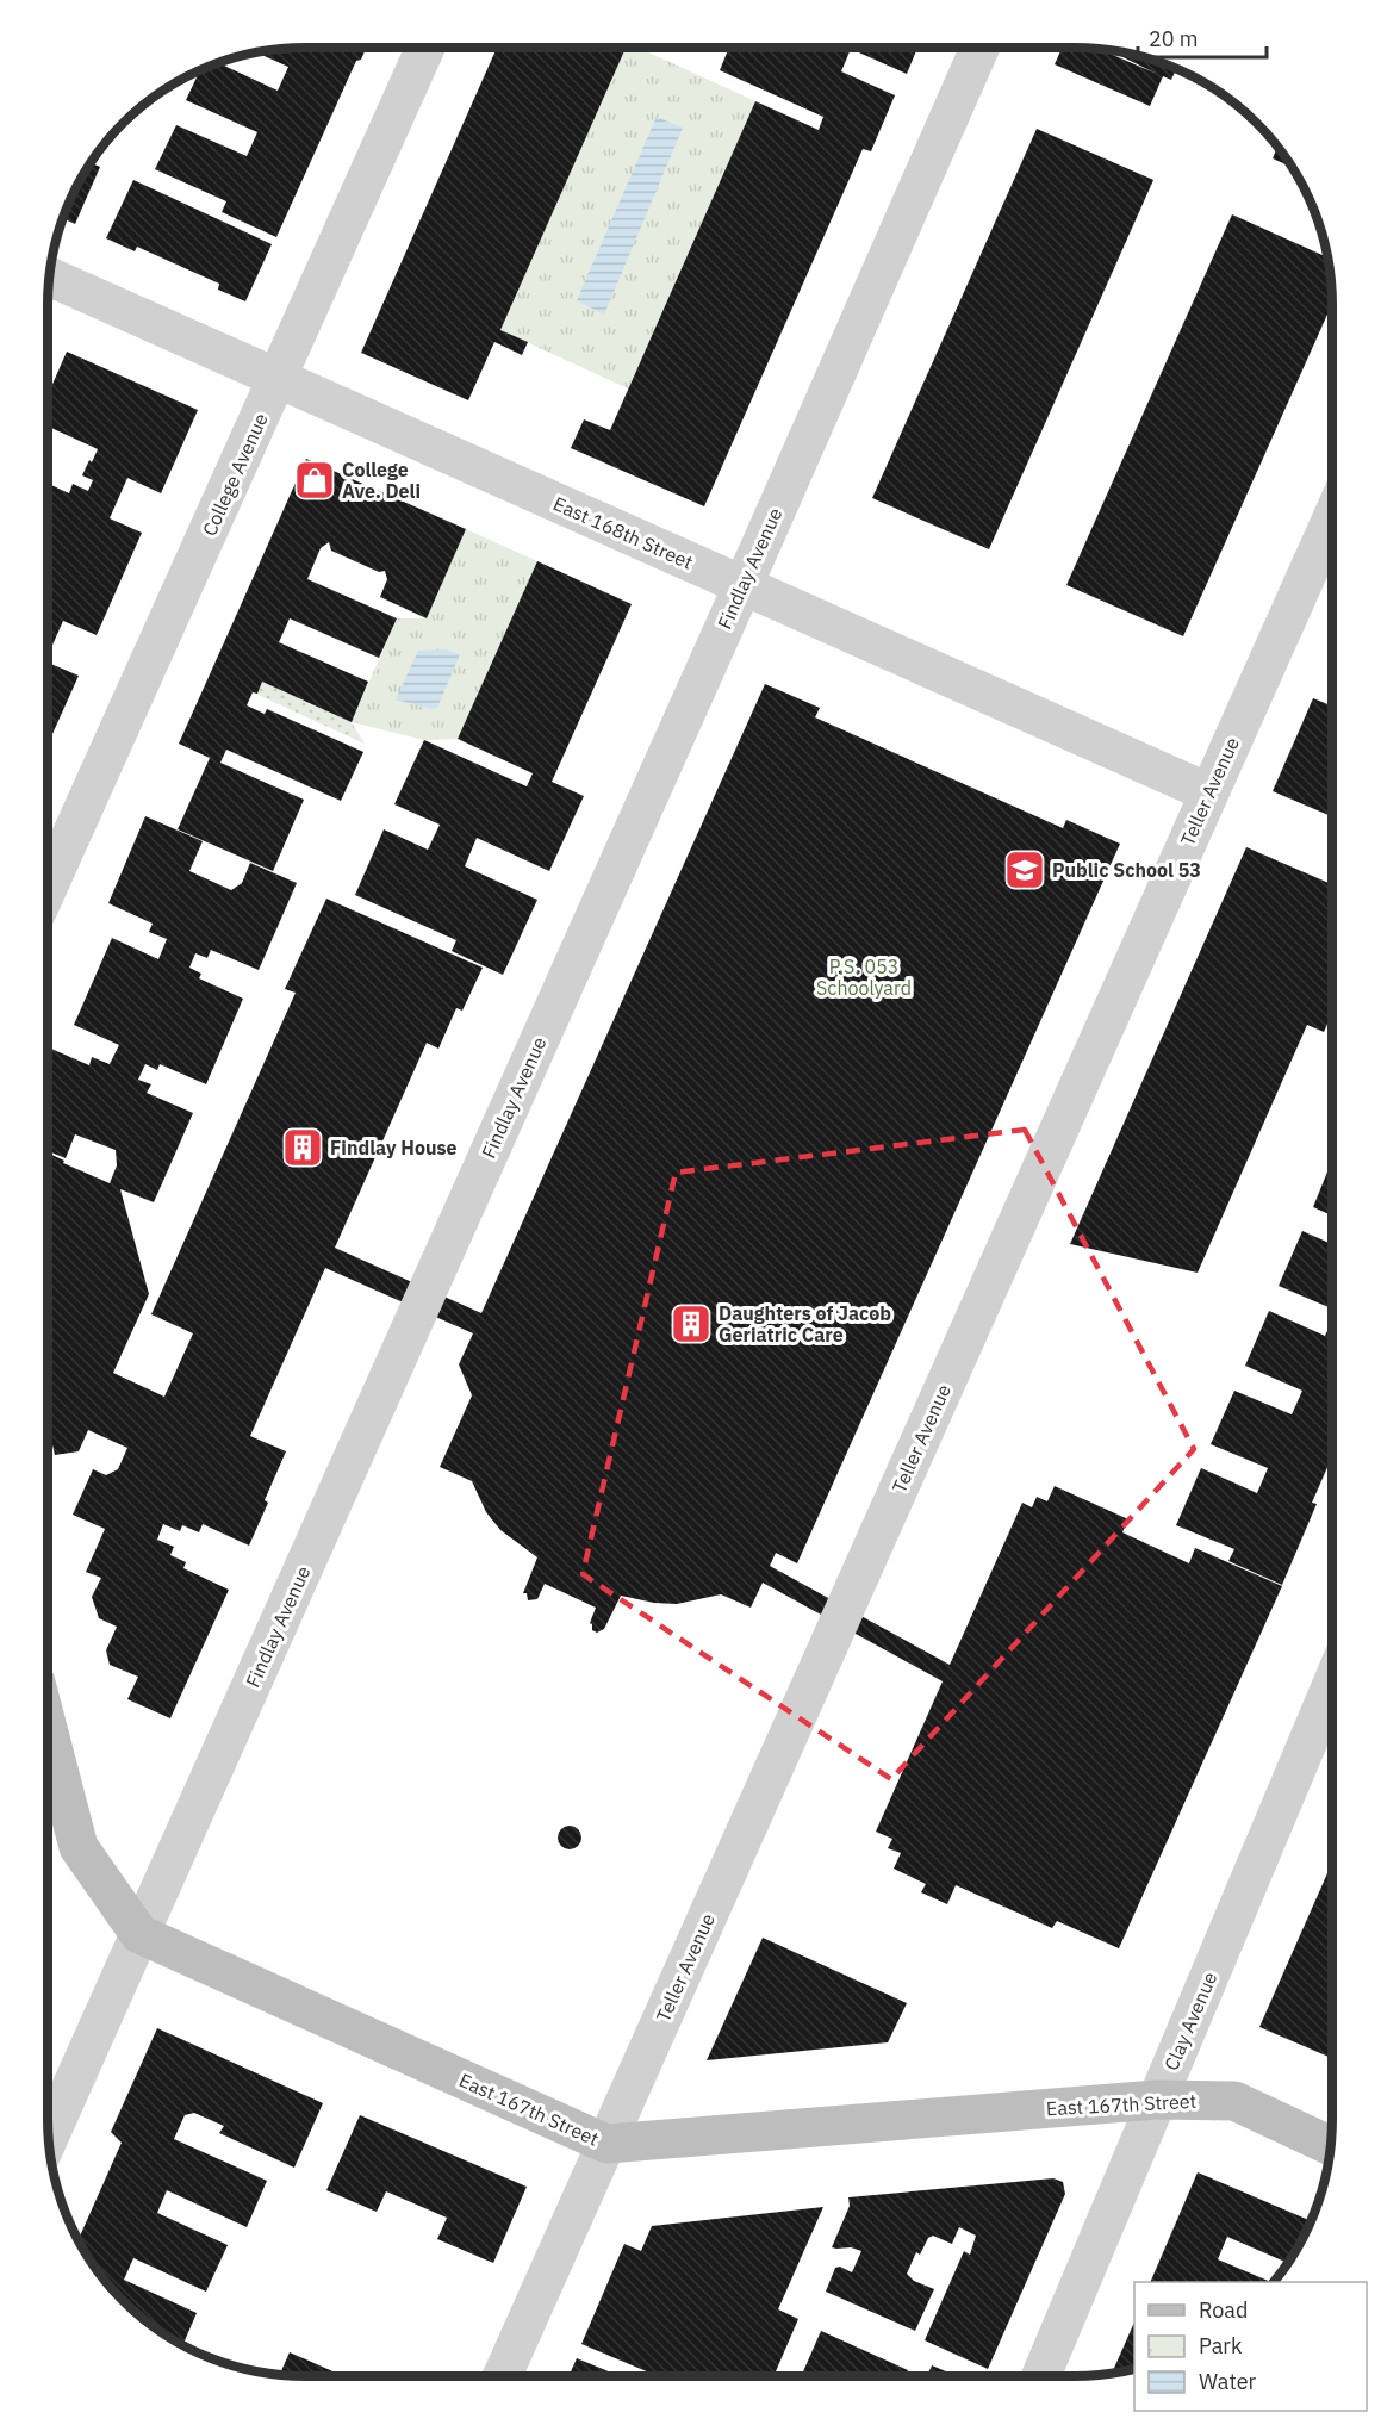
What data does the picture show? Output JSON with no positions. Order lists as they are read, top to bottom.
{
  "streets": {
    "street": [
      "College Avenue",
      "East 168th Street",
      "Findlay Avenue",
      "Teller Avenue",
      "Clay Avenue",
      "East 167th Street"
    ]
  },
  "crossings": [
    ["College Avenue", "East 168th Street"],
    ["East 168th Street", "Findlay Avenue"],
    ["East 168th Street", "Teller Avenue"],
    ["Findlay Avenue", "East 167th Street"],
    ["Teller Avenue", "East 167th Street"],
    ["Clay Avenue", "East 167th Street"]
  ],
  "parks": ["P.S. 053 Schoolyard"],
  "places": {
    "shop": ["College Ave. Deli"],
    "school or university": ["Public School 53"],
    "building": ["Findlay House", "Daughters of Jacob Geriatric Care"]
  },
  "legend": ["Road", "Park", "Water"],
  "scale_bar": "20 m"
}
